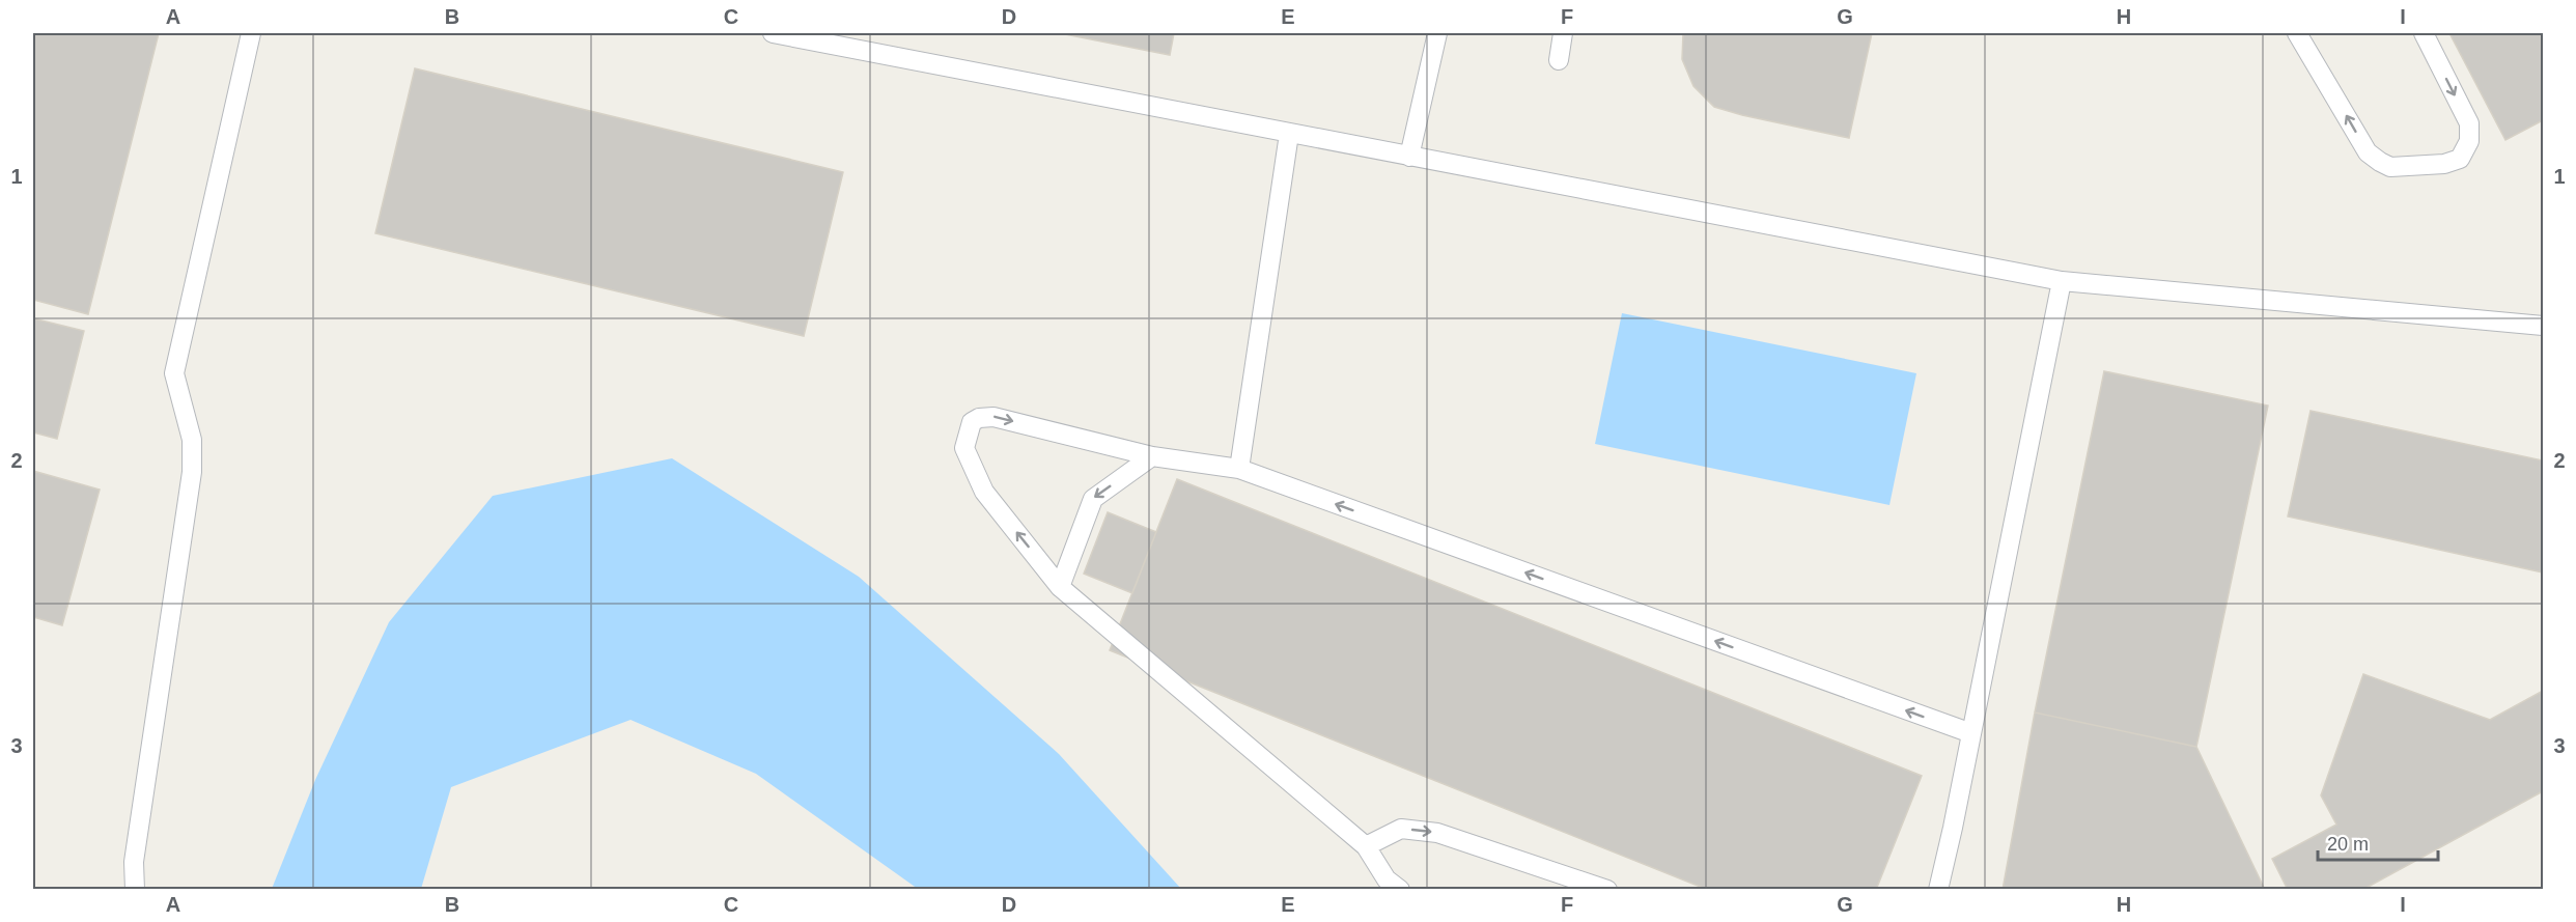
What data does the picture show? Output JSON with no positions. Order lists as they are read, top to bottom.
{
  "scale_bar": "20 m",
  "grid": {
    "columns": [
      "A",
      "B",
      "C",
      "D",
      "E",
      "F",
      "G",
      "H",
      "I"
    ],
    "rows": ["1", "2", "3"]
  }
}
